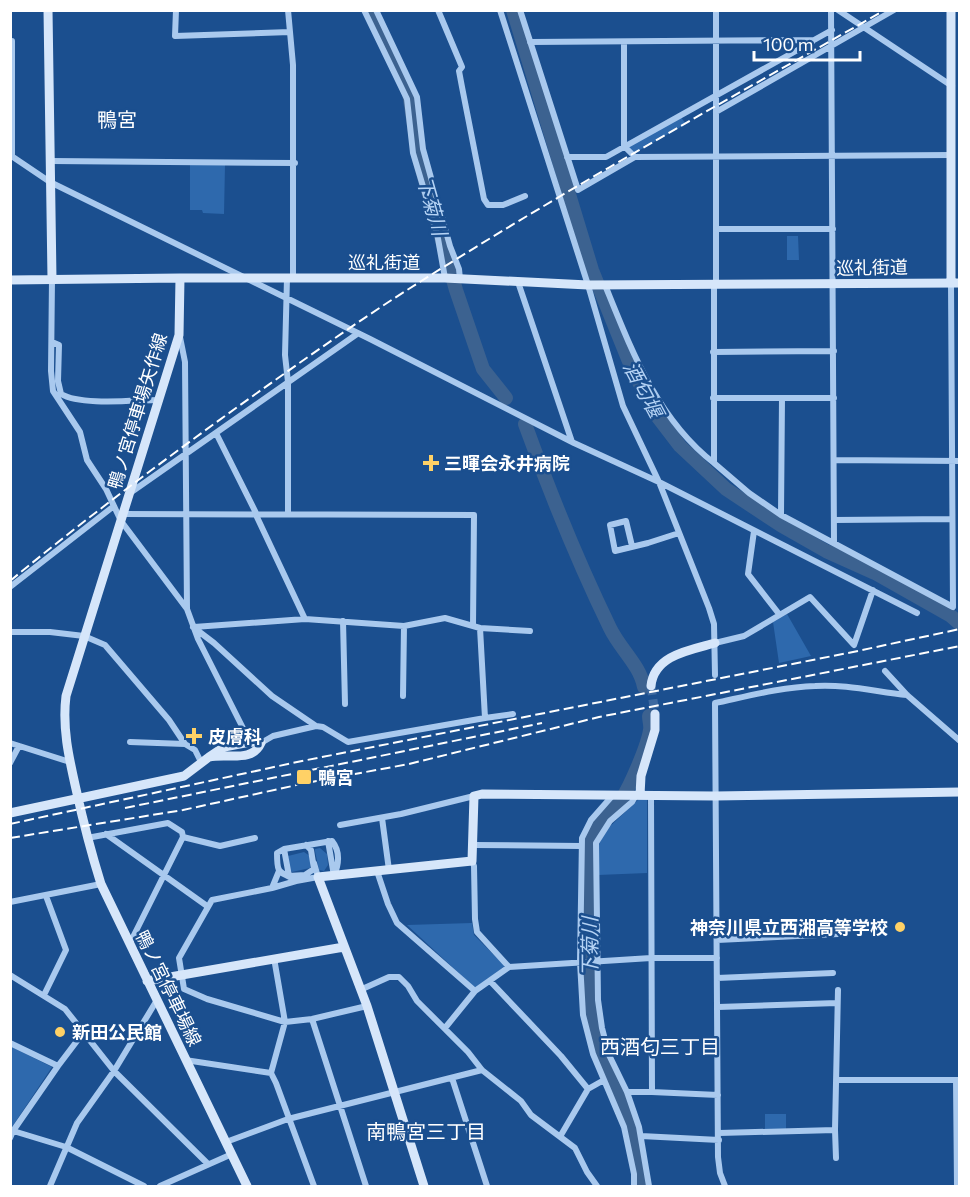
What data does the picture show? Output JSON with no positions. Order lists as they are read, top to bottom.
{
  "streets": {
    "street": ["巡礼街道", "鴨ノ宮停車場矢作線", "鴨ノ宮停車場線"]
  },
  "crossings": [
    ["巡礼街道", "鴨ノ宮停車場矢作線"],
    ["鴨ノ宮停車場矢作線", "鴨ノ宮停車場線"]
  ],
  "districts": ["鴨宮", "西酒匂三丁目", "南鴨宮三丁目"],
  "water": ["下菊川", "酒匂堰"],
  "places": {
    "health": ["三暉会永井病院", "皮膚科"],
    "transit": ["鴨宮"],
    "other": ["神奈川県立西湘高等学校", "新田公民館"]
  },
  "scale_bar": "100 m"
}
